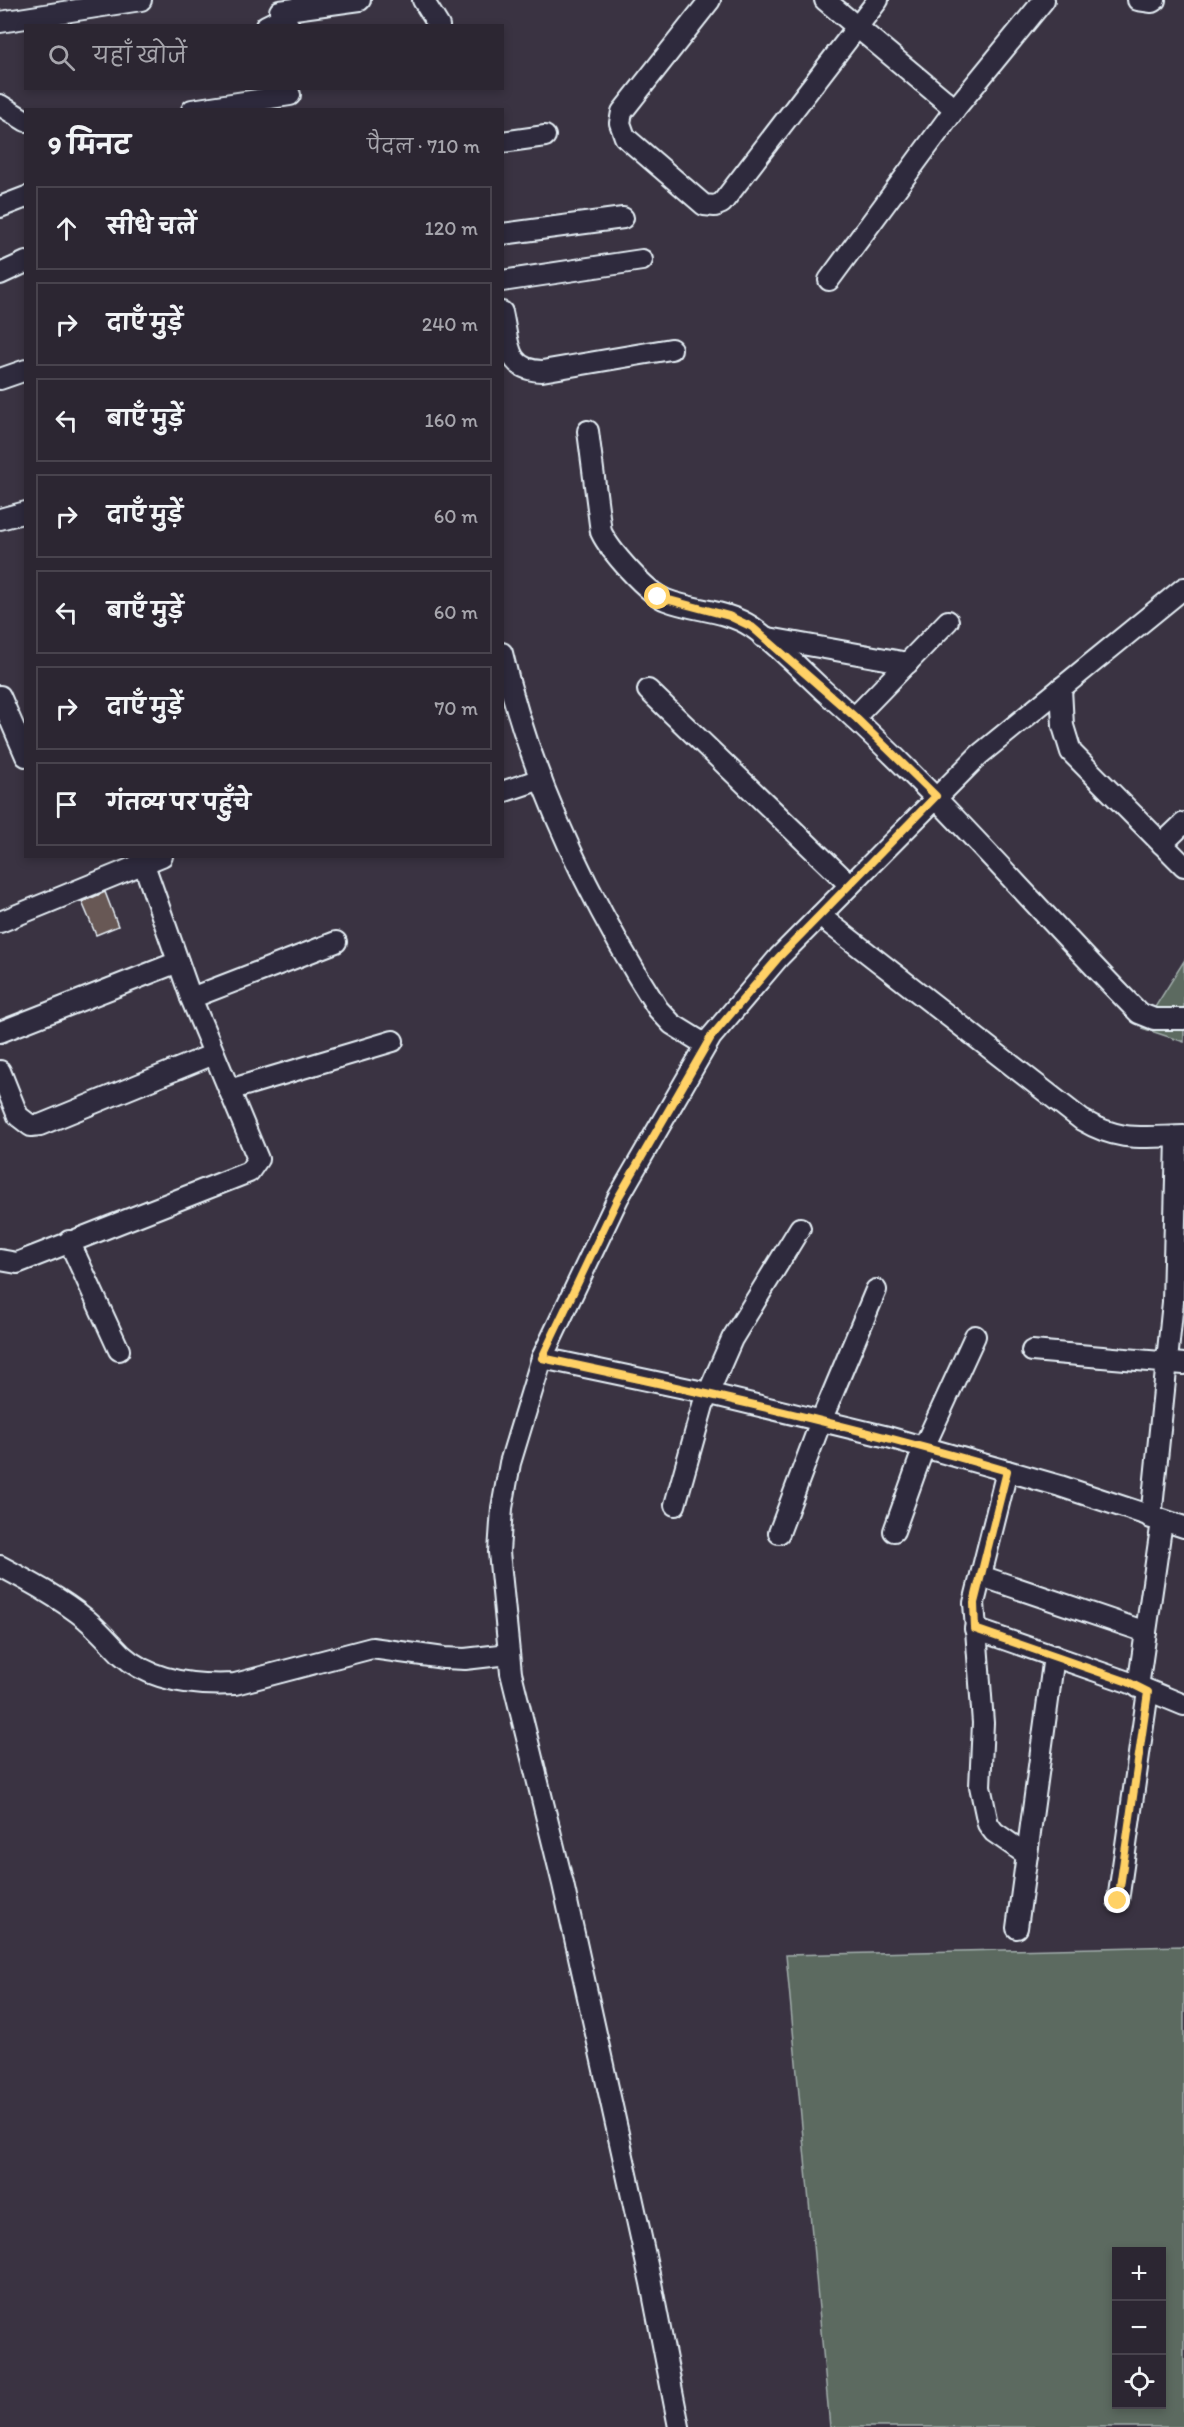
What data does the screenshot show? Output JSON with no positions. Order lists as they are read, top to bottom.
{
  "page": {
    "search": "यहाँ खोजें",
    "heading": ["9 मिनट", "पैदल · 710 m"],
    "list": [
      ["सीधे चलें", "120 m"],
      ["दाएँ मुड़ें", "240 m"],
      ["बाएँ मुड़ें", "160 m"],
      ["दाएँ मुड़ें", "60 m"],
      ["बाएँ मुड़ें", "60 m"],
      ["दाएँ मुड़ें", "70 m"],
      "गंतव्य पर पहुँचे"
    ],
    "map_buttons": ["+", "−"]
  }
}
